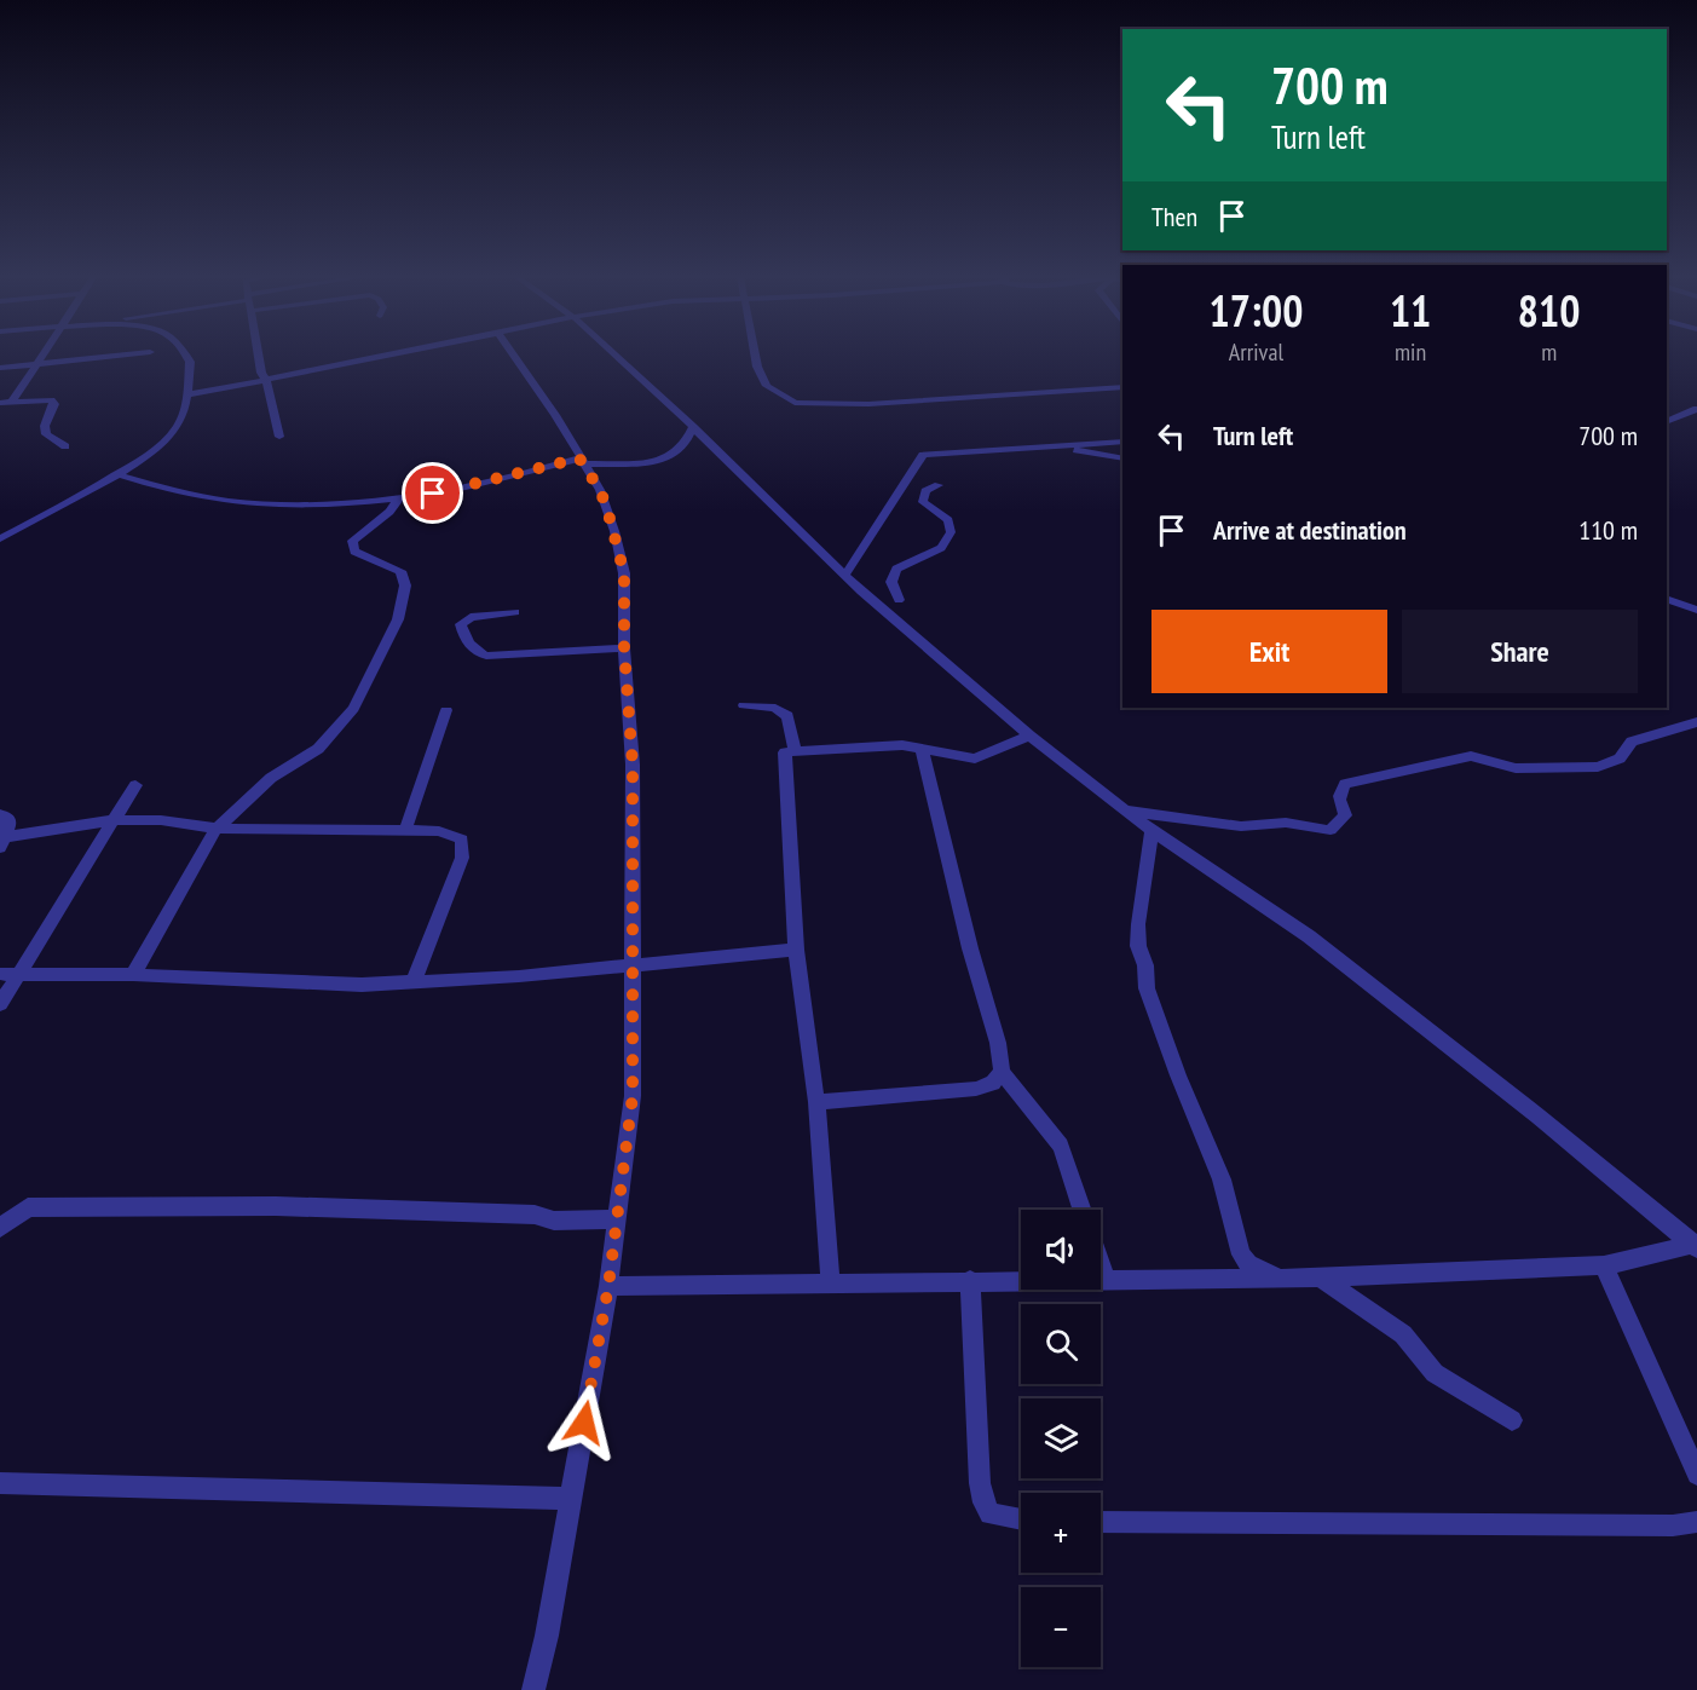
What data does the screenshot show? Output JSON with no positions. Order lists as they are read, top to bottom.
{
  "page": {
    "turn": ["700 m", "Turn left"],
    "then": "Then",
    "eta": [
      "17:00",
      "Arrival",
      "11",
      "min",
      "810",
      "m"
    ],
    "list": [
      {
        "name": "Turn left",
        "value": "700 m"
      },
      {
        "name": "Arrive at destination",
        "value": "110 m"
      }
    ],
    "buttons": ["Exit", "Share"],
    "map_buttons": ["+", "−"]
  }
}
